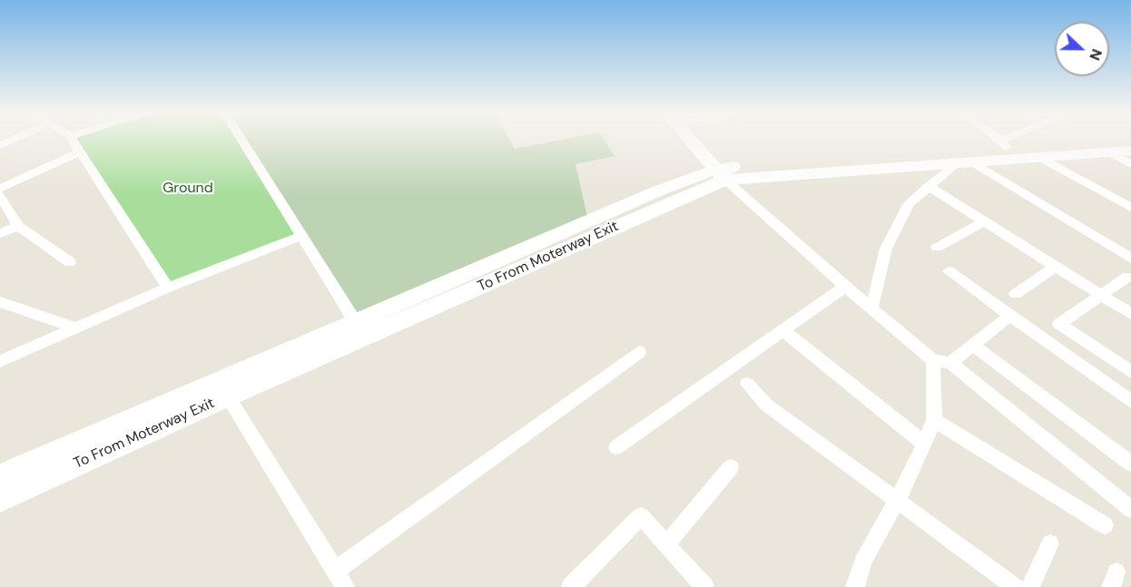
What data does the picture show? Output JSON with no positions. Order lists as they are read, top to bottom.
{
  "streets": {
    "main road": ["To From Moterway Exit"]
  },
  "parks": ["Ground"],
  "north": "right"
}
